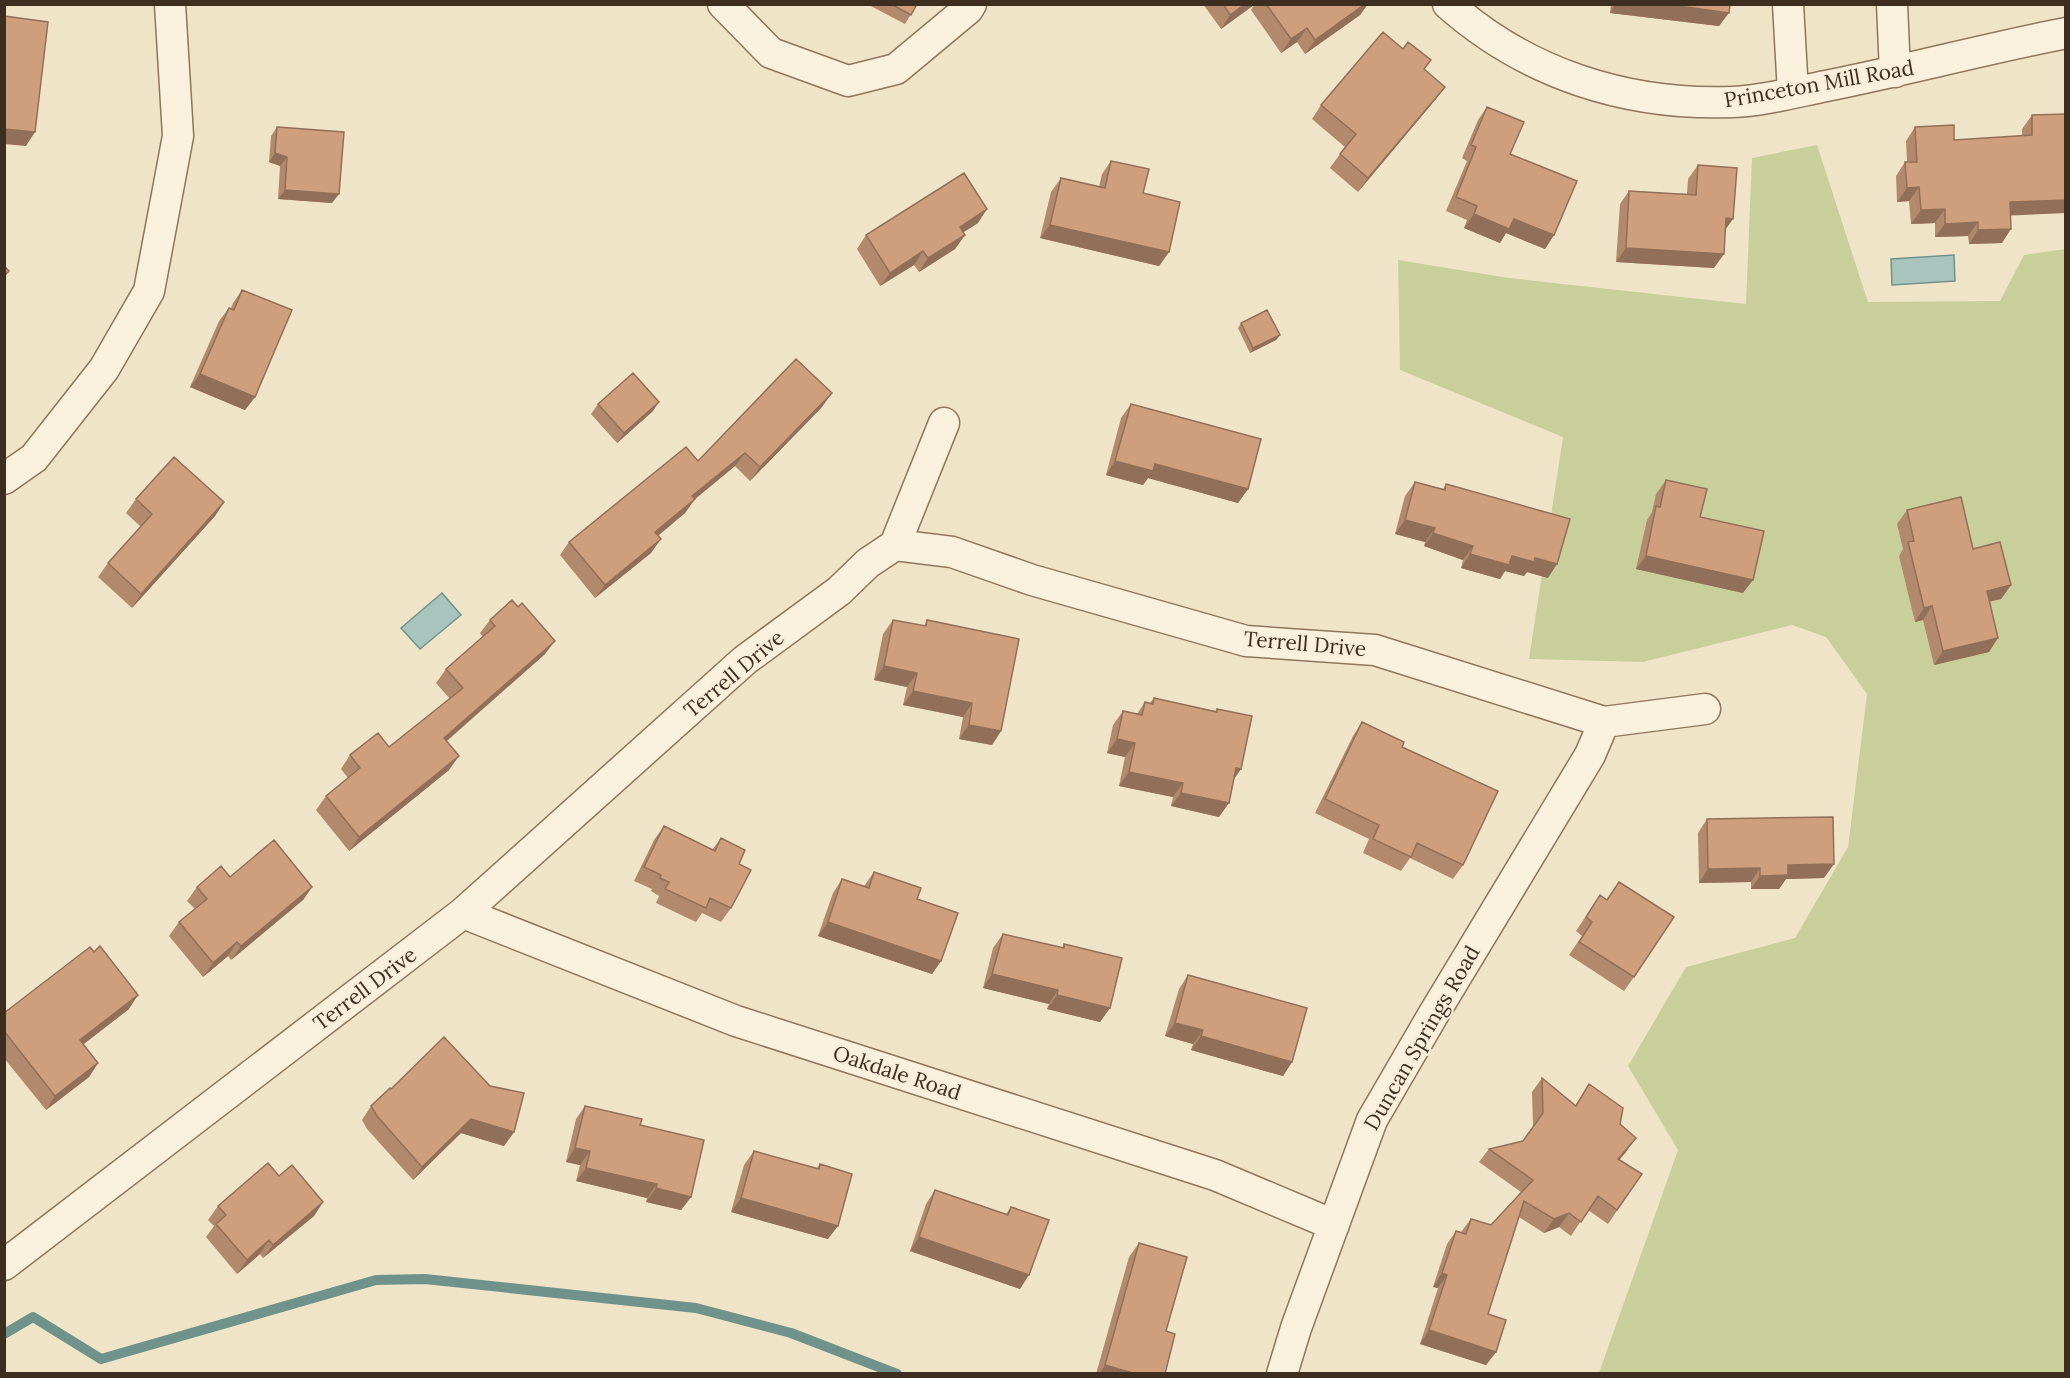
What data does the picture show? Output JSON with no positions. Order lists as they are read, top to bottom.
{
  "streets": {
    "street": [
      "Princeton Mill Road",
      "Terrell Drive",
      "Duncan Springs Road",
      "Oakdale Road"
    ]
  },
  "crossings": [
    ["Terrell Drive", "Duncan Springs Road"],
    ["Terrell Drive", "Oakdale Road"],
    ["Duncan Springs Road", "Oakdale Road"]
  ]
}
